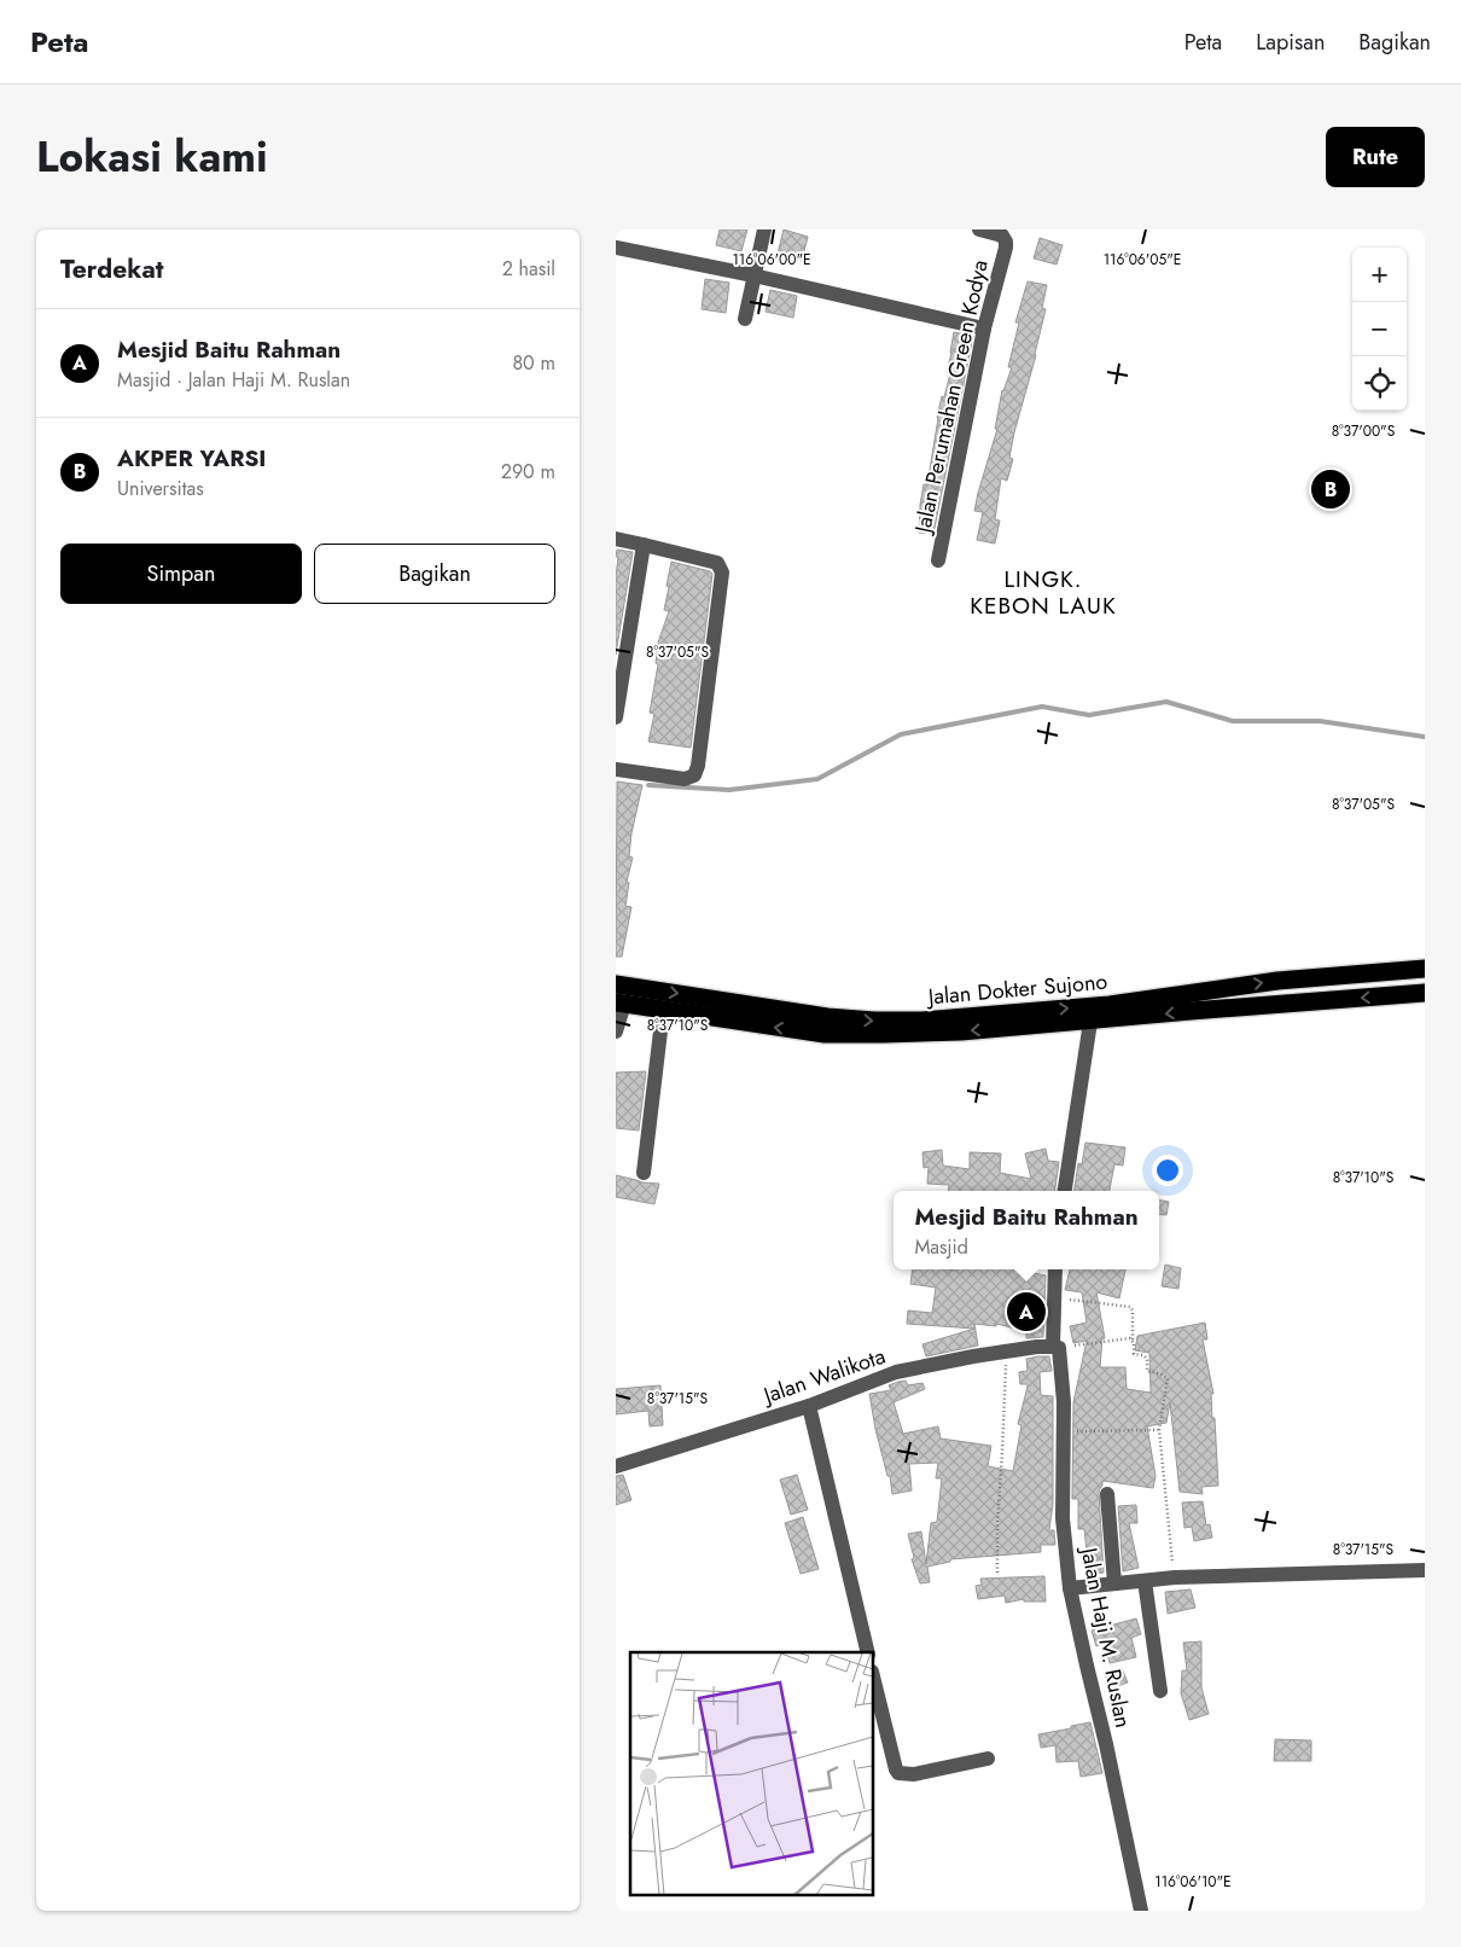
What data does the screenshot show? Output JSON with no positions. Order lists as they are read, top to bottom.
{
  "streets": {
    "highway": ["Jalan Dokter Sujono"],
    "street": ["Jalan Perumahan Green Kodya", "Jalan Walikota", "Jalan Haji M. Ruslan"]
  },
  "crossings": [
    ["Jalan Walikota", "Jalan Haji M. Ruslan"]
  ],
  "districts": ["LINGK. KEBON LAUK"],
  "page": {
    "header": "Peta",
    "nav": ["Peta", "Lapisan", "Bagikan"],
    "title": "Lokasi kami",
    "buttons": [
      "Rute",
      ["Simpan", "Bagikan"]
    ],
    "heading": ["Terdekat", "2 hasil"],
    "map_buttons": ["+", "−"],
    "list": [
      {
        "mark": "A",
        "name": "Mesjid Baitu Rahman",
        "note": "Masjid · Jalan Haji M. Ruslan",
        "value": "80 m"
      },
      {
        "mark": "B",
        "name": "AKPER YARSI",
        "note": "Universitas",
        "value": "290 m"
      }
    ],
    "pins": ["B", "A"],
    "popup": ["Mesjid Baitu Rahman", "Masjid"]
  },
  "coordinates": [
    "116°06'00\"E",
    "116°06'05\"E",
    "8°37'00\"S",
    "8°37'05\"S",
    "8°37'10\"S",
    "8°37'15\"S",
    "116°06'10\"E"
  ]
}
